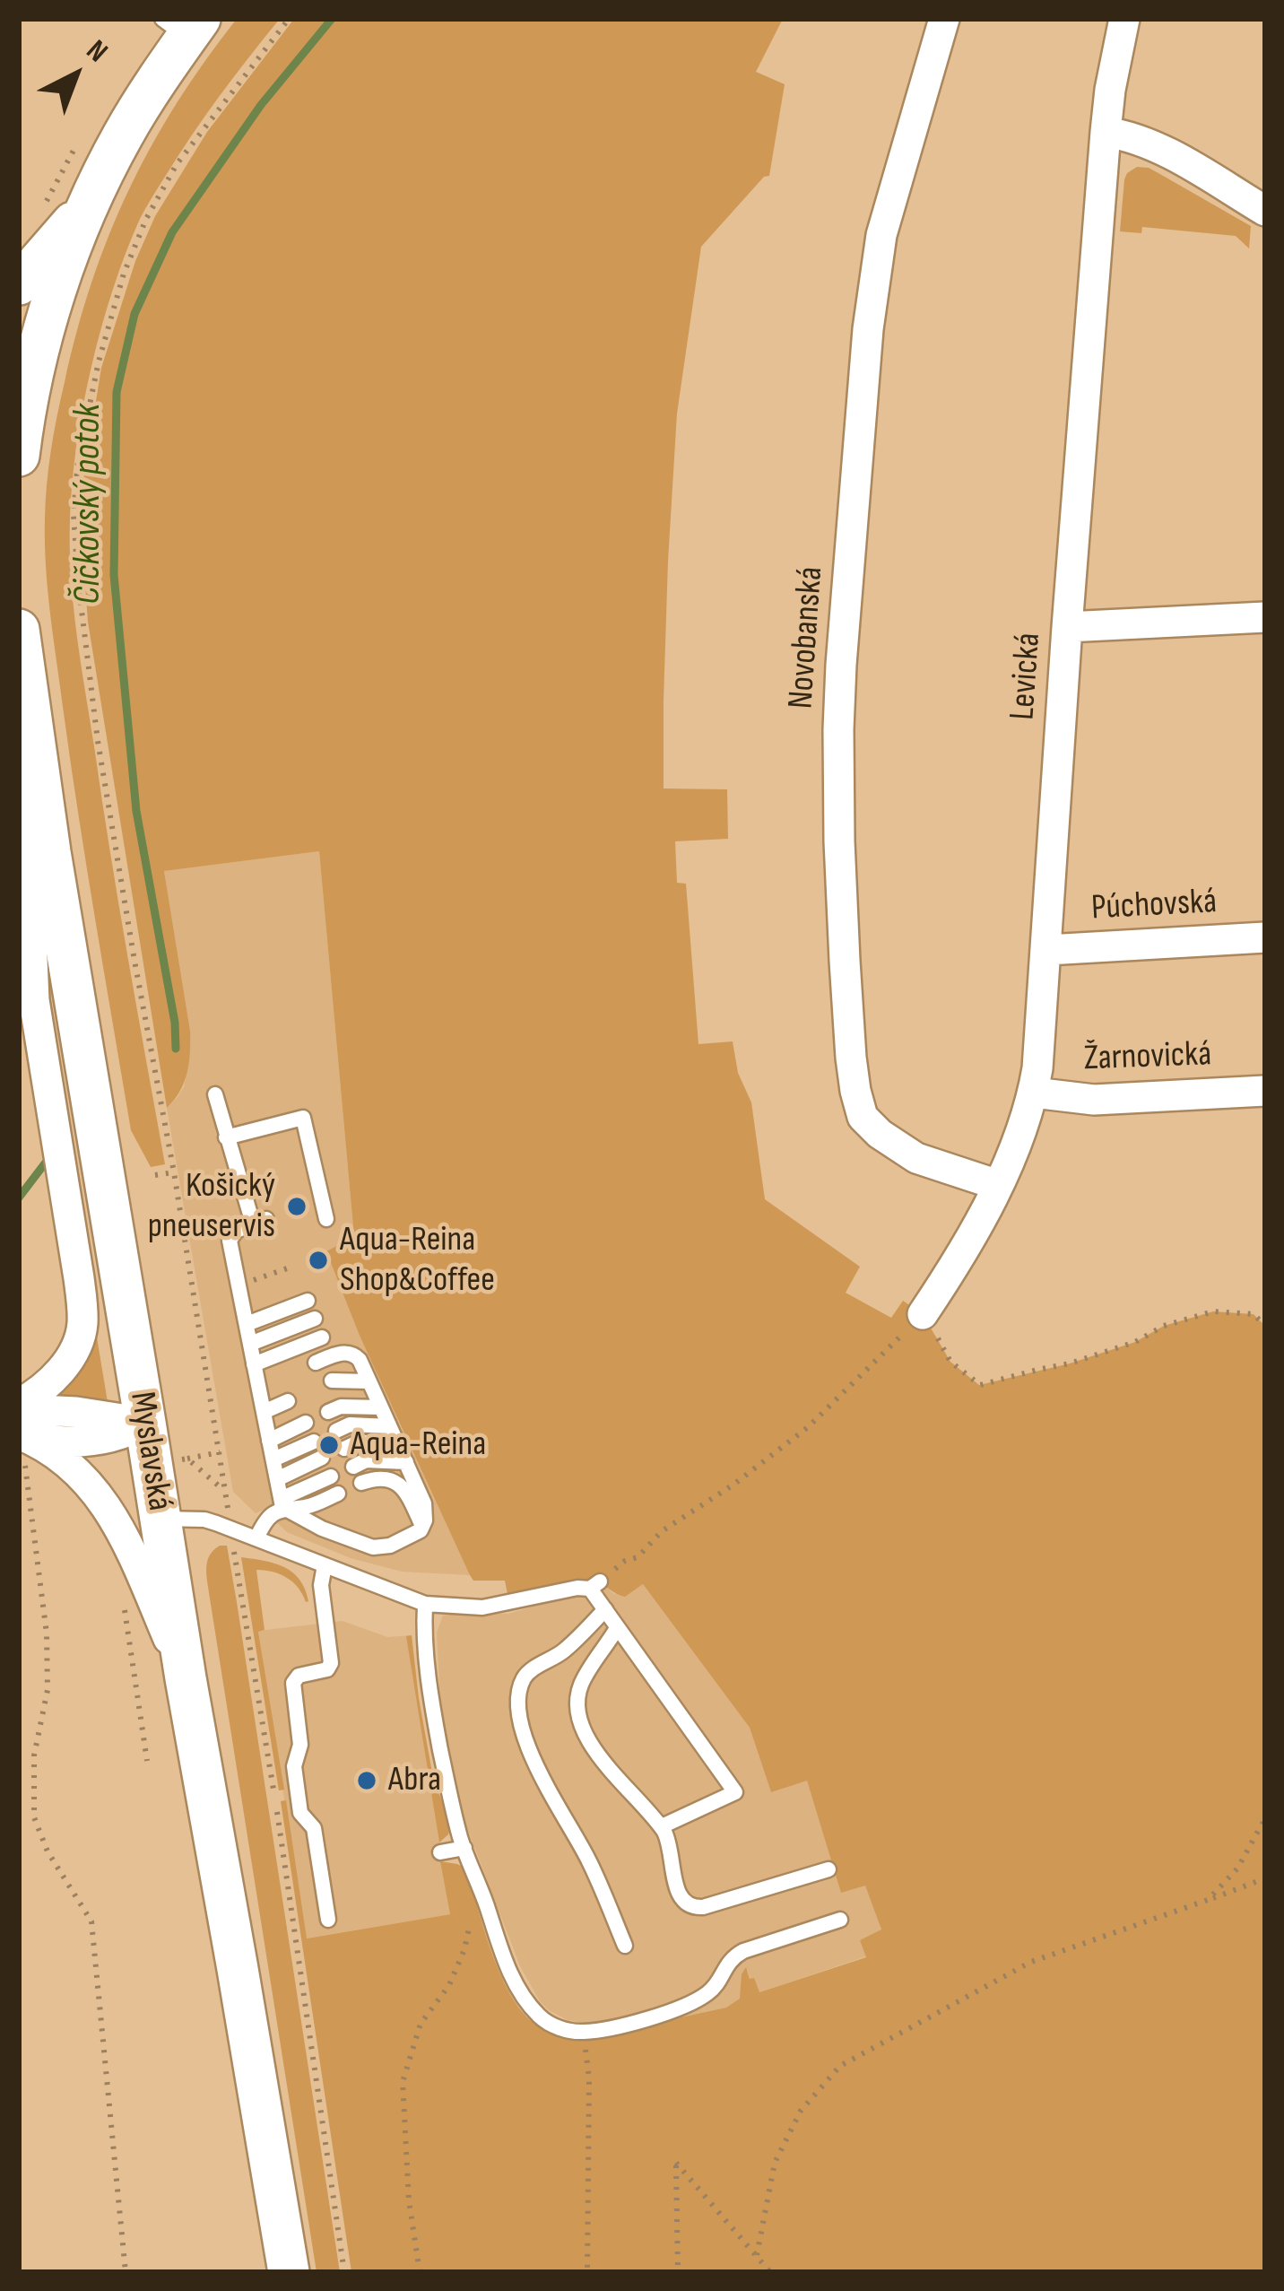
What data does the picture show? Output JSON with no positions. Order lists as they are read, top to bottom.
{
  "streets": {
    "street": [
      "Novobanská",
      "Levická",
      "Púchovská",
      "Žarnovická",
      "Myslavská"
    ]
  },
  "crossings": [
    ["Novobanská", "Levická"],
    ["Levická", "Púchovská"],
    ["Levická", "Žarnovická"]
  ],
  "water": ["Čičkovský potok"],
  "places": [
    "Košický pneuservis",
    "Aqua-Reina Shop&Coffee",
    "Aqua-Reina",
    "Abra"
  ],
  "north": "top right"
}
